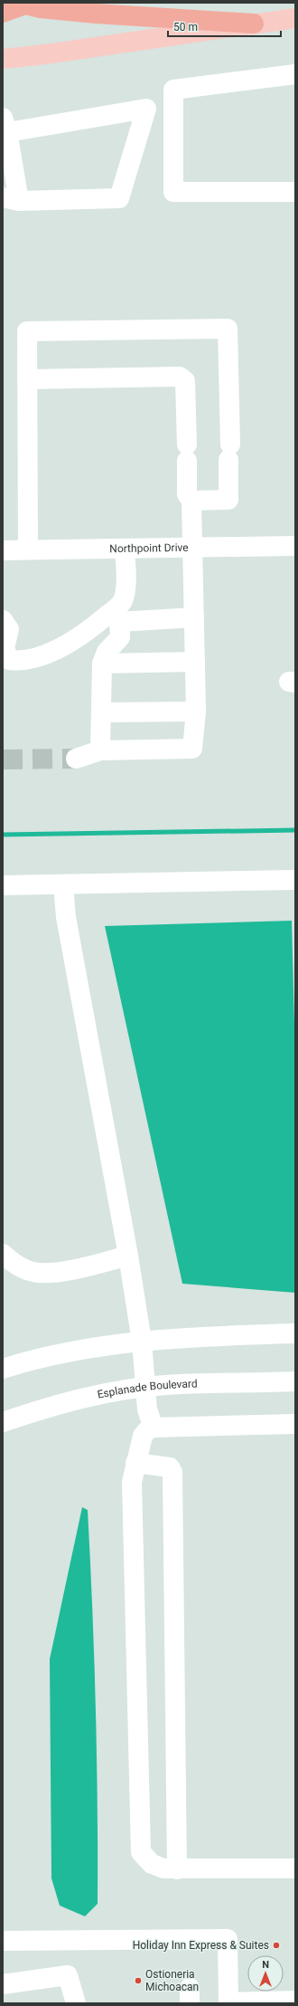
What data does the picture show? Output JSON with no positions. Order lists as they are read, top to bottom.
{
  "streets": {
    "street": ["Northpoint Drive", "Esplanade Boulevard"]
  },
  "places": ["Holiday Inn Express & Suites", "Ostioneria Michoacan"],
  "scale_bar": "50 m",
  "north": "top"
}
